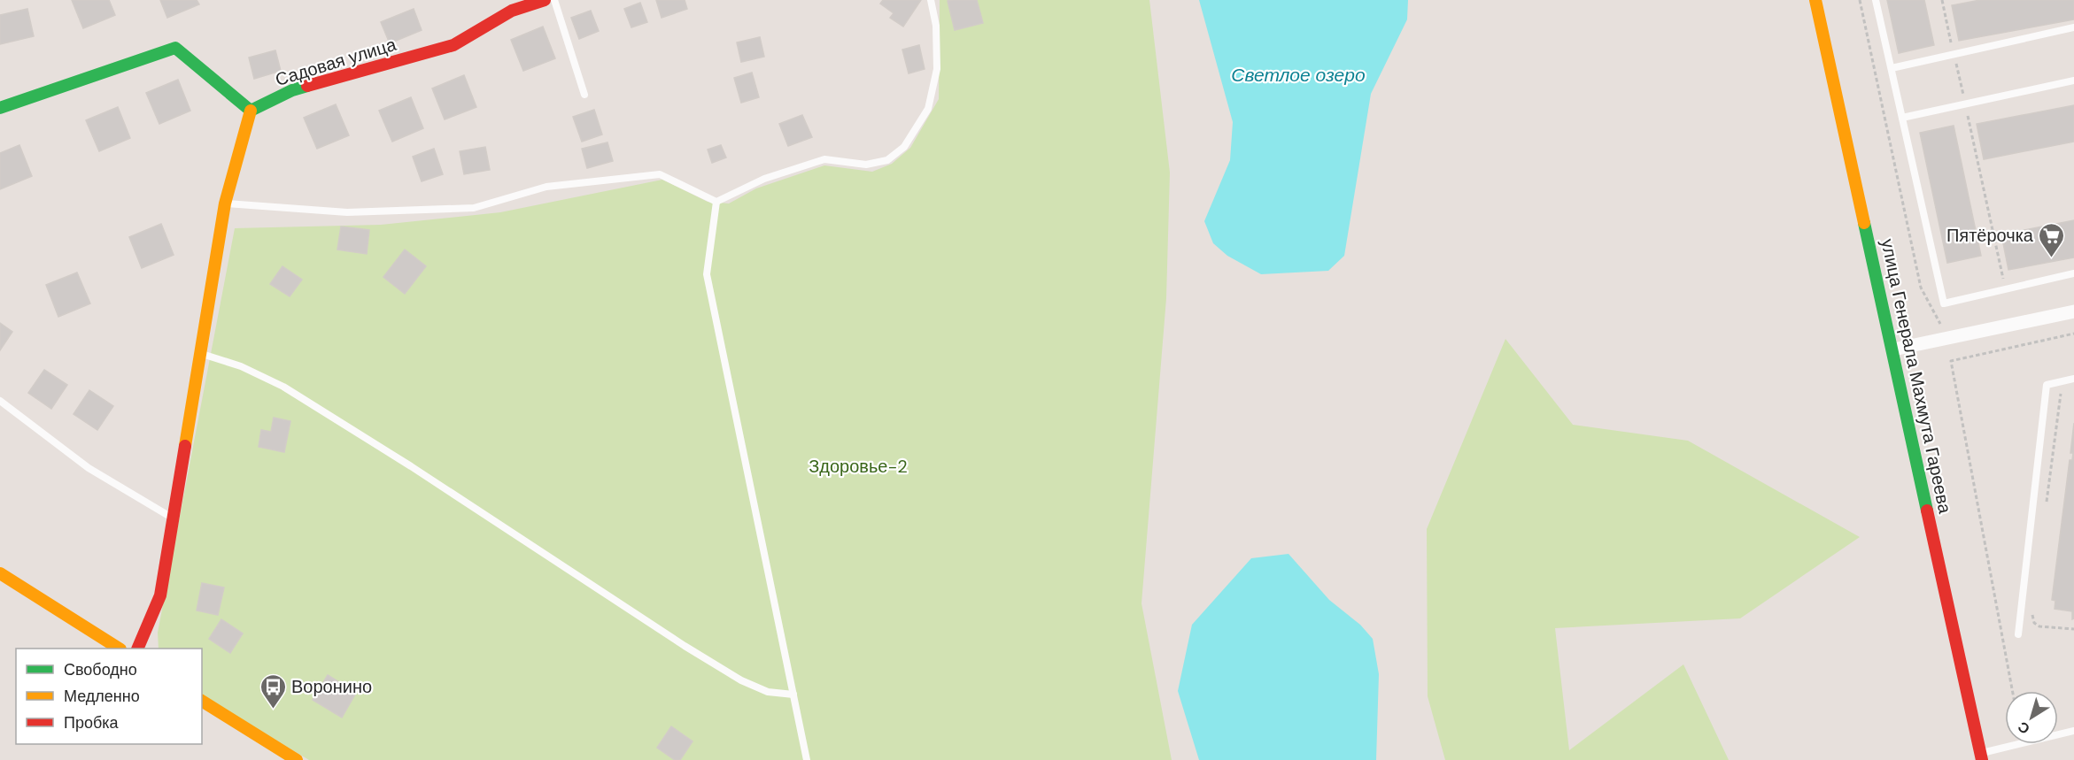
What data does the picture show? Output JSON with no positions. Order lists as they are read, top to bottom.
{
  "streets": {
    "street": ["Садовая улица", "улица Генерала Махмута Гареева"]
  },
  "water": ["Светлое озеро"],
  "parks": ["Здоровье-2"],
  "places": {
    "supermarket": ["Пятёрочка"],
    "bus stop": ["Воронино"]
  },
  "legend": ["Свободно", "Медленно", "Пробка"],
  "north": "bottom left"
}
